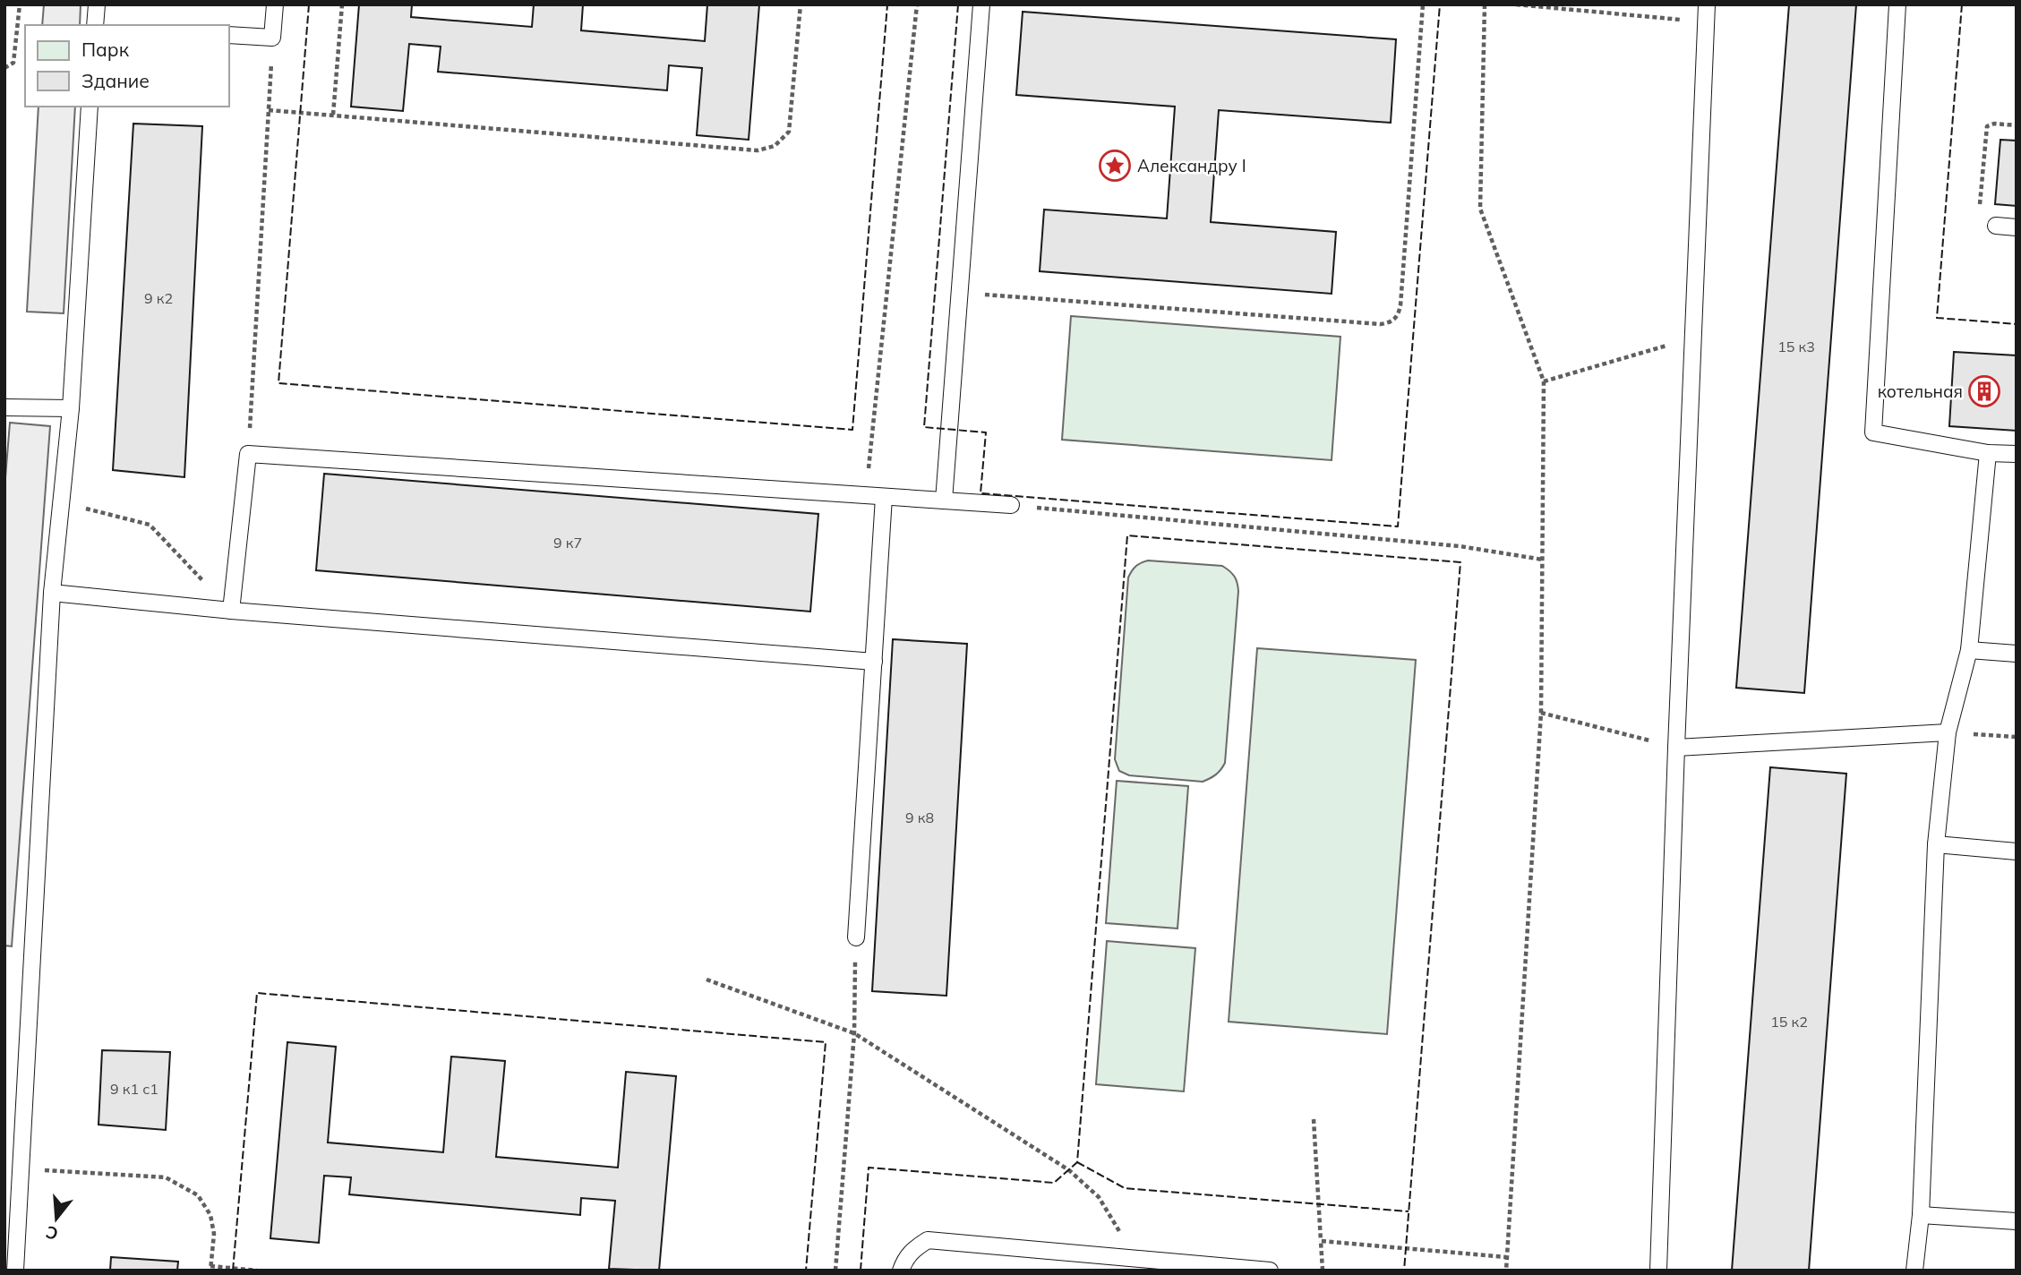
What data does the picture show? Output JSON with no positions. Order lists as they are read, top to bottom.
{
  "places": {
    "place": ["Александру I"],
    "building": ["котельная"]
  },
  "house_numbers": [
    "9 к2",
    "15 к3",
    "9 к7",
    "9 к8",
    "15 к2",
    "9 к1 с1"
  ],
  "legend": ["Парк", "Здание"],
  "north": "bottom"
}
